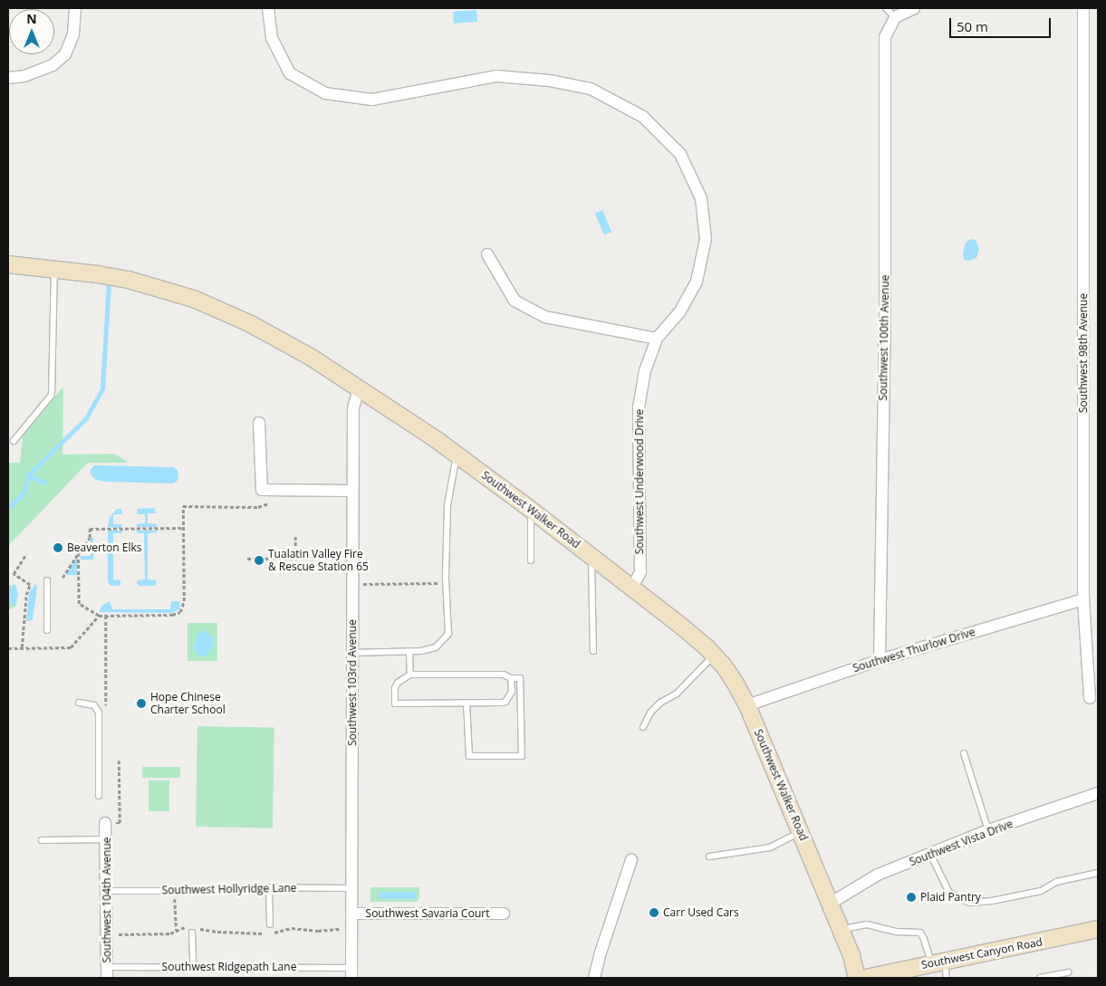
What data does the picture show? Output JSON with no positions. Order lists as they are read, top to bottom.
{
  "streets": {
    "main road": ["Southwest Walker Road", "Southwest Canyon Road"],
    "street": [
      "Southwest 100th Avenue",
      "Southwest 98th Avenue",
      "Southwest Underwood Drive",
      "Southwest Thurlow Drive",
      "Southwest 103rd Avenue",
      "Southwest Vista Drive",
      "Southwest 104th Avenue",
      "Southwest Savaria Court"
    ],
    "lane": ["Southwest Hollyridge Lane", "Southwest Ridgepath Lane"]
  },
  "crossings": [
    ["Southwest 100th Avenue", "Southwest Thurlow Drive"],
    ["Southwest 98th Avenue", "Southwest Thurlow Drive"],
    ["Southwest Underwood Drive", "Southwest Walker Road"],
    ["Southwest Walker Road", "Southwest Thurlow Drive"],
    ["Southwest Walker Road", "Southwest 103rd Avenue"],
    ["Southwest Walker Road", "Southwest Vista Drive"],
    ["Southwest 103rd Avenue", "Southwest Hollyridge Lane"],
    ["Southwest 103rd Avenue", "Southwest Savaria Court"],
    ["Southwest 103rd Avenue", "Southwest Ridgepath Lane"],
    ["Southwest Hollyridge Lane", "Southwest 104th Avenue"],
    ["Southwest 104th Avenue", "Southwest Ridgepath Lane"]
  ],
  "places": [
    "Beaverton Elks",
    "Tualatin Valley Fire & Rescue Station 65",
    "Hope Chinese Charter School",
    "Plaid Pantry",
    "Carr Used Cars"
  ],
  "scale_bar": "50 m",
  "north": "top"
}
